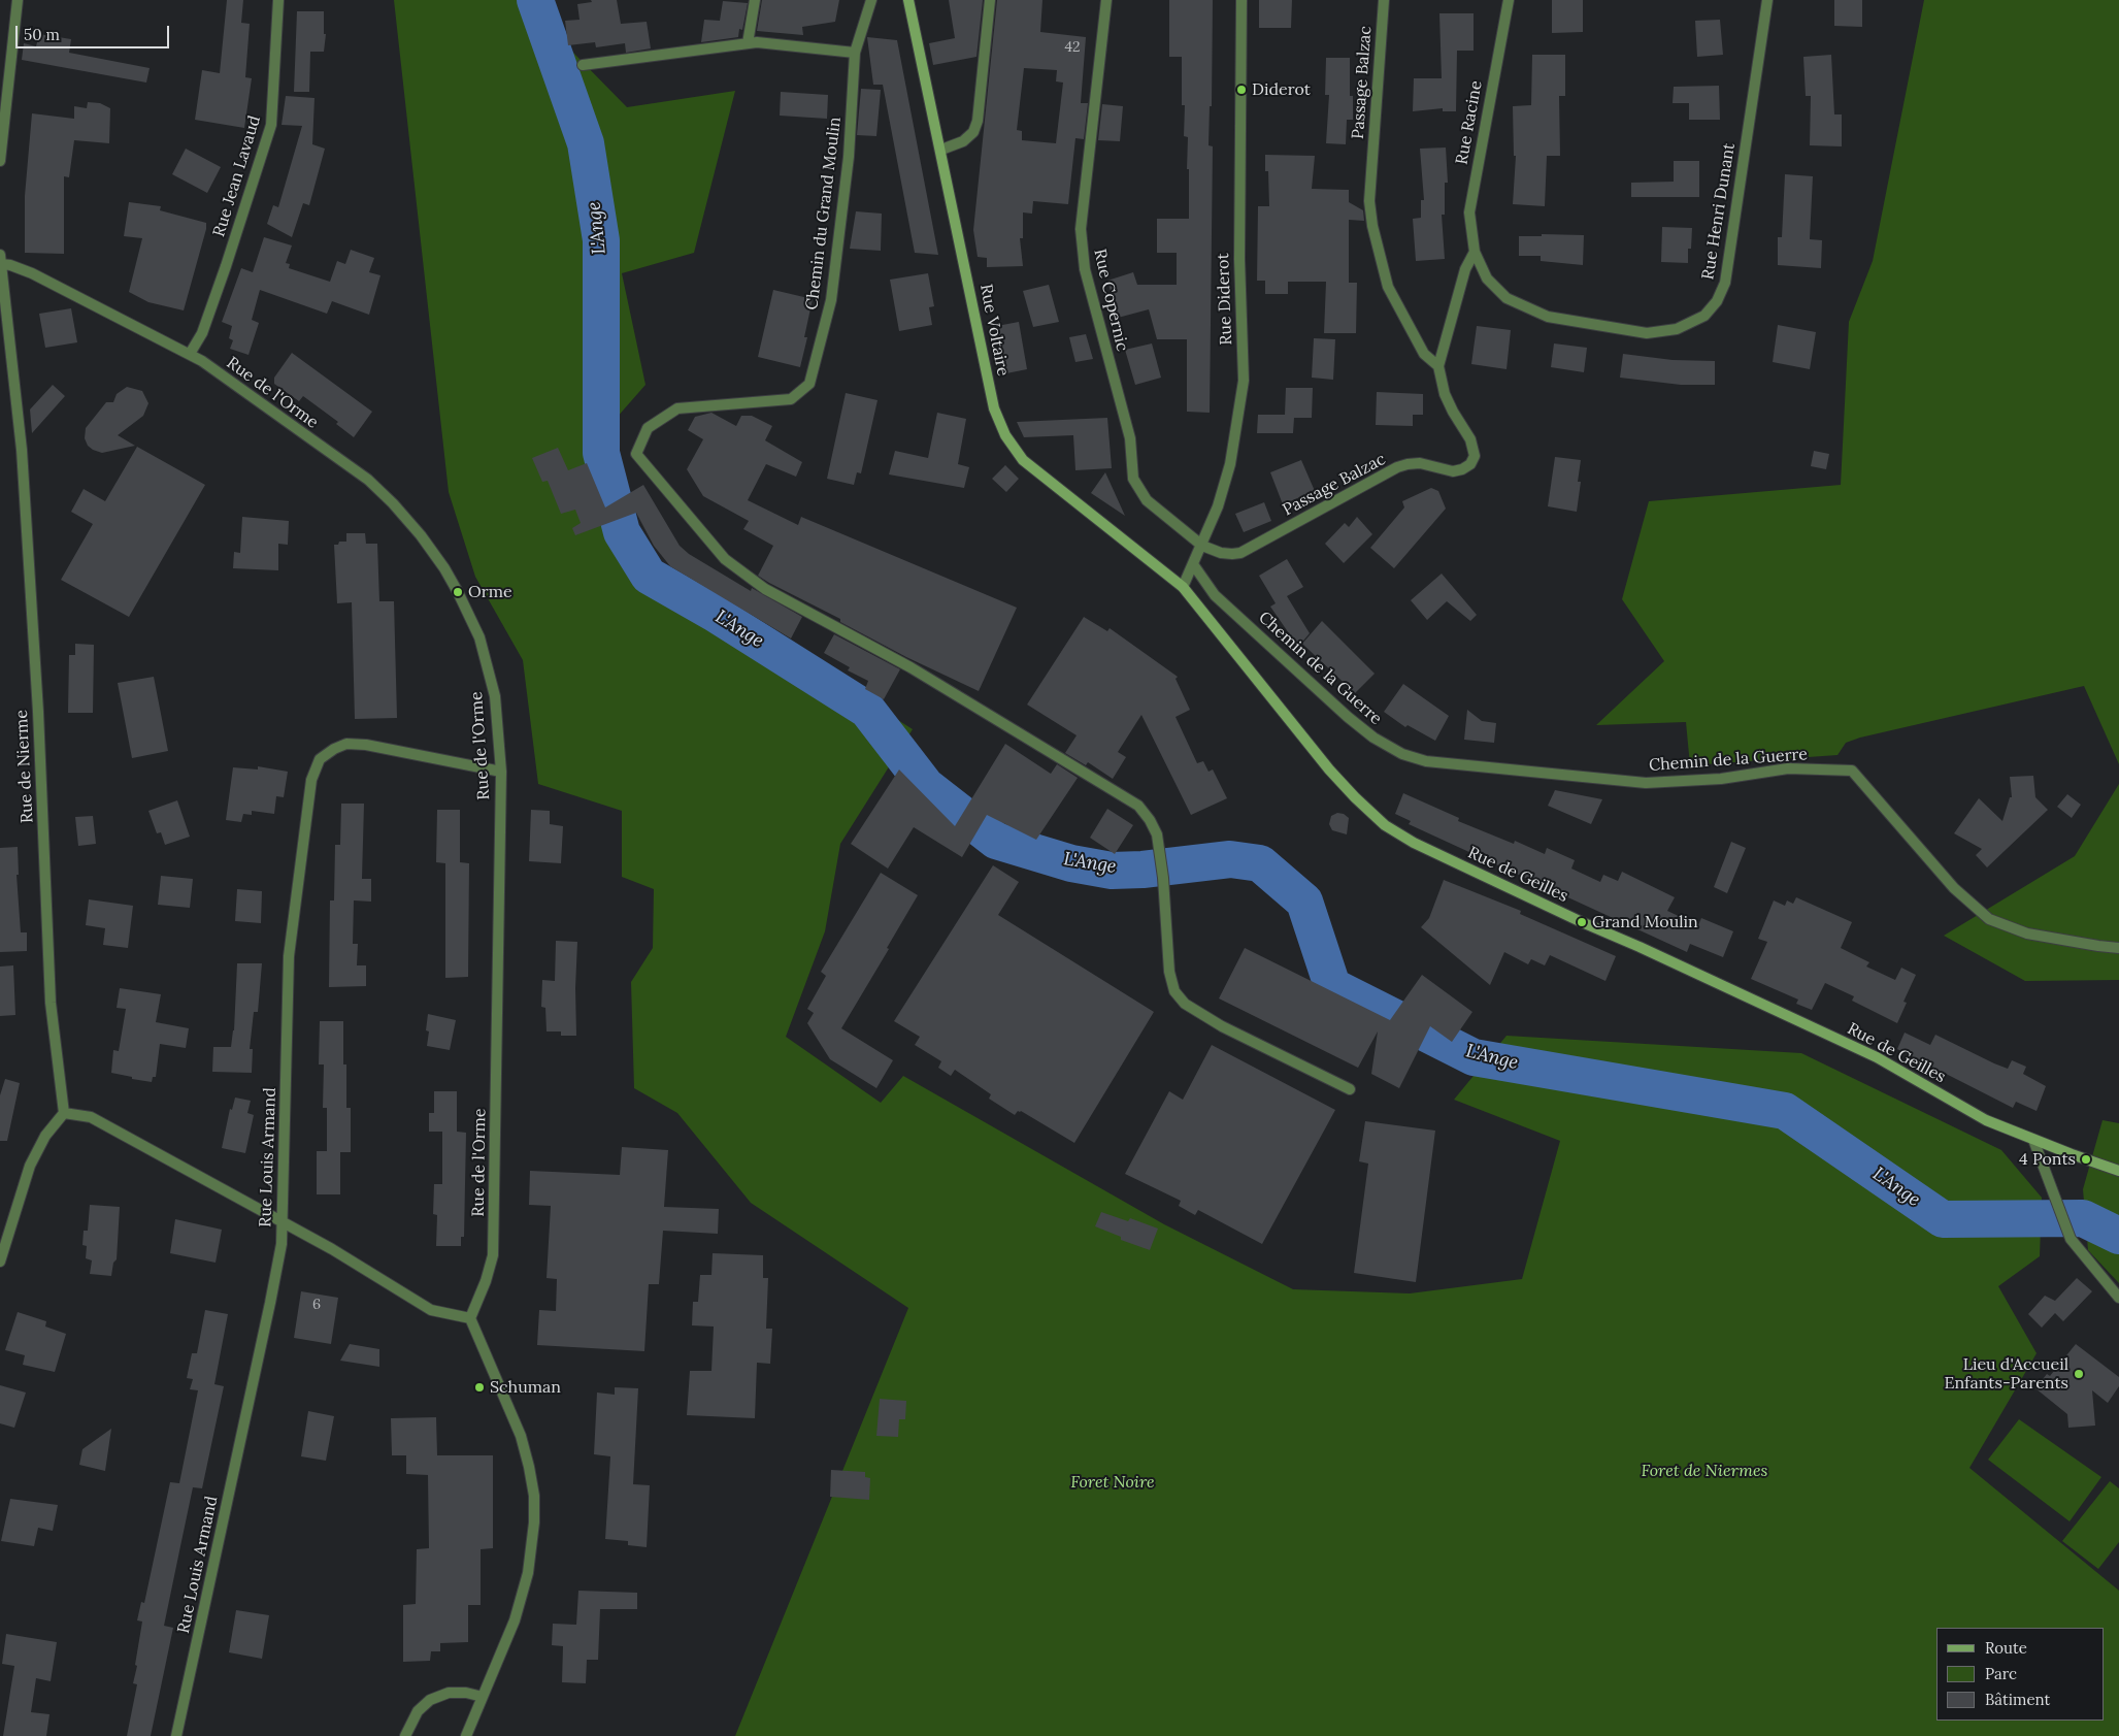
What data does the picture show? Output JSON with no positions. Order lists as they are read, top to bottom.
{
  "streets": {
    "street": [
      "Passage Balzac",
      "Rue Racine",
      "Rue Jean Lavaud",
      "Rue Henri Dunant",
      "Chemin du Grand Moulin",
      "Rue Diderot",
      "Rue Copernic",
      "Rue Voltaire",
      "Rue de l'Orme",
      "Chemin de la Guerre",
      "Rue de Nierme",
      "Rue de Geilles",
      "Rue Louis Armand"
    ]
  },
  "crossings": [
    ["Passage Balzac", "Rue Racine"],
    ["Passage Balzac", "Rue Henri Dunant"],
    ["Passage Balzac", "Rue Diderot"],
    ["Passage Balzac", "Rue Copernic"],
    ["Rue Racine", "Rue Henri Dunant"],
    ["Rue Jean Lavaud", "Rue de l'Orme"],
    ["Rue Diderot", "Rue Copernic"],
    ["Rue Diderot", "Rue Voltaire"],
    ["Rue Diderot", "Chemin de la Guerre"],
    ["Rue Diderot", "Rue de Geilles"],
    ["Rue Voltaire", "Rue de Geilles"],
    ["Rue de l'Orme", "Rue de Nierme"],
    ["Rue de l'Orme", "Rue Louis Armand"]
  ],
  "water": ["L'Ange"],
  "parks": ["Foret de Niermes", "Foret Noire"],
  "places": [
    "Diderot",
    "Orme",
    "Grand Moulin",
    "4 Ponts",
    "Lieu d'Accueil Enfants-Parents",
    "Schuman"
  ],
  "house_numbers": ["42", "6"],
  "legend": ["Route", "Parc", "Bâtiment"],
  "scale_bar": "50 m"
}
